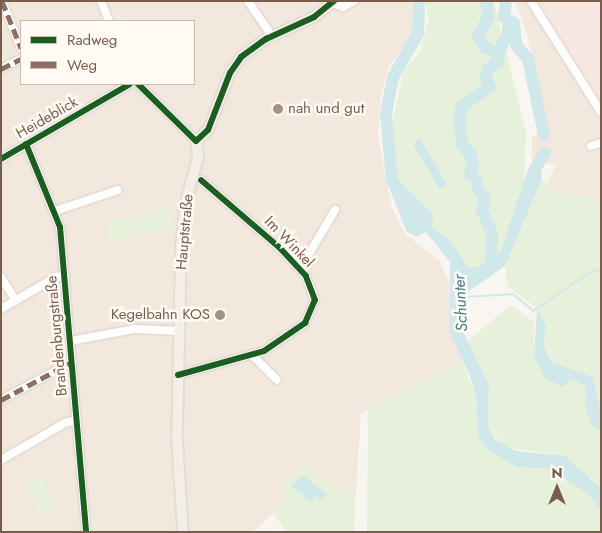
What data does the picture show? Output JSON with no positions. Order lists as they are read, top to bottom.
{
  "streets": {
    "main road": ["Hauptstraße"],
    "street": ["Heideblick", "Im Winkel", "Brandenburgstraße"]
  },
  "crossings": [
    ["Heideblick", "Brandenburgstraße"],
    ["Hauptstraße", "Im Winkel"]
  ],
  "water": ["Schunter"],
  "places": ["nah und gut", "Kegelbahn KOS"],
  "legend": ["Radweg", "Weg"],
  "north": "top"
}
